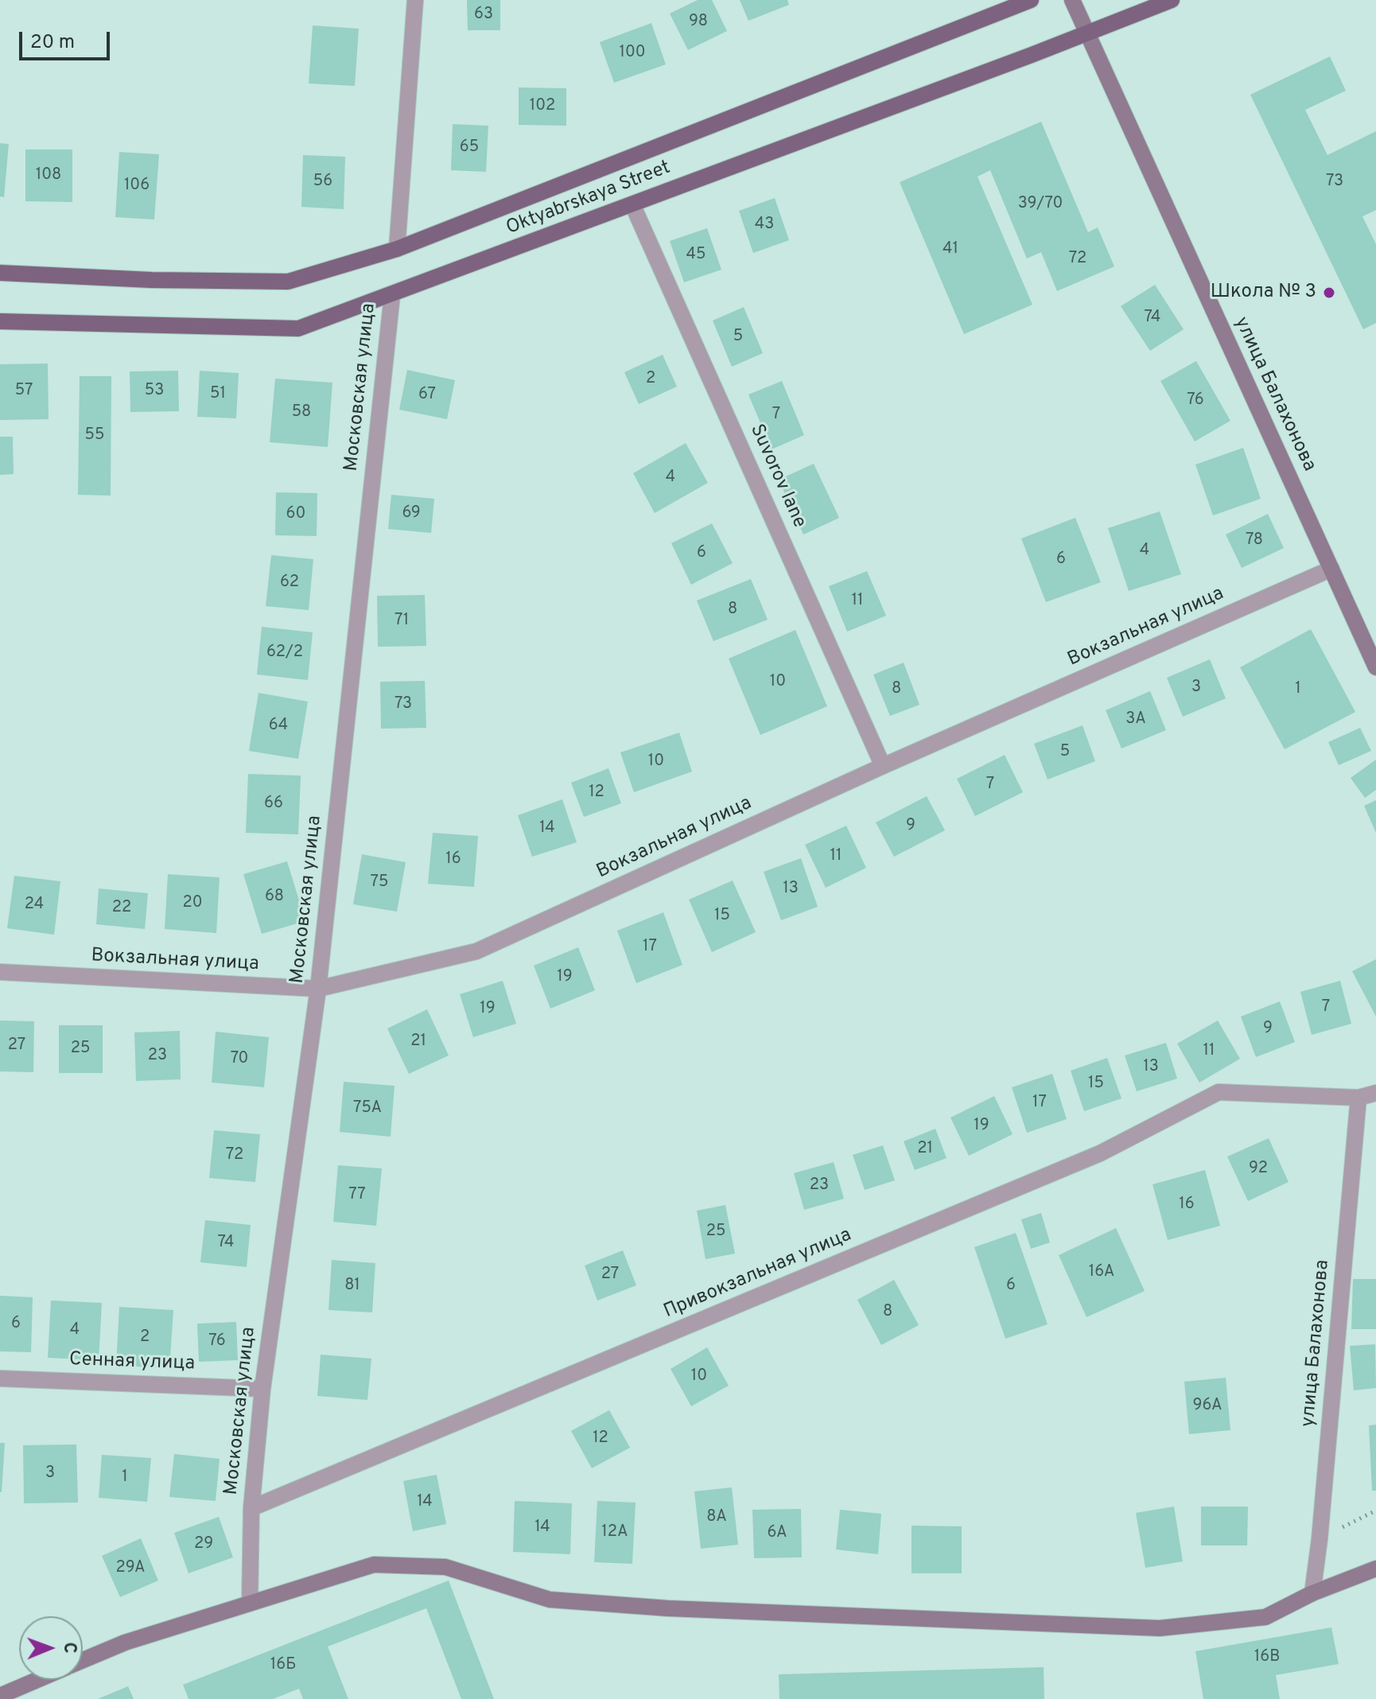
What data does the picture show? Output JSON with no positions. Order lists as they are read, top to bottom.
{
  "streets": {
    "main road": ["Oktyabrskaya Street"],
    "street": [
      "Московская улица",
      "улица Балахонова",
      "Suvorov lane",
      "Вокзальная улица",
      "Привокзальная улица",
      "Сенная улица"
    ]
  },
  "crossings": [
    ["Oktyabrskaya Street", "Московская улица"],
    ["Oktyabrskaya Street", "улица Балахонова"],
    ["Oktyabrskaya Street", "Suvorov lane"],
    ["Московская улица", "Вокзальная улица"],
    ["Московская улица", "Привокзальная улица"],
    ["Московская улица", "Сенная улица"],
    ["улица Балахонова", "Вокзальная улица"],
    ["улица Балахонова", "Привокзальная улица"],
    ["Suvorov lane", "Вокзальная улица"]
  ],
  "places": ["Школа № 3"],
  "house_numbers": [
    "63",
    "98",
    "100",
    "102",
    "65",
    "108",
    "56",
    "73",
    "106",
    "39/70",
    "43",
    "41",
    "45",
    "72",
    "74",
    "5",
    "2",
    "57",
    "53",
    "51",
    "67",
    "76",
    "58",
    "7",
    "55",
    "4",
    "69",
    "60",
    "78",
    "4",
    "6",
    "6",
    "62",
    "11",
    "8",
    "71",
    "62/2",
    "10",
    "3",
    "8",
    "1",
    "73",
    "3А",
    "64",
    "5",
    "10",
    "7",
    "12",
    "66",
    "9",
    "14",
    "11",
    "16",
    "75",
    "13",
    "68",
    "20",
    "24",
    "22",
    "15",
    "17",
    "19",
    "7",
    "19",
    "9",
    "21",
    "27",
    "25",
    "11",
    "23",
    "70",
    "13",
    "15",
    "17",
    "75А",
    "19",
    "21",
    "72",
    "92",
    "23",
    "77",
    "16",
    "25",
    "74",
    "16А",
    "27",
    "81",
    "6",
    "8",
    "6",
    "4",
    "2",
    "76",
    "10",
    "96А",
    "12",
    "3",
    "1",
    "14",
    "8А",
    "14",
    "12А",
    "6А",
    "29",
    "29А",
    "16В",
    "16Б"
  ],
  "scale_bar": "20 m",
  "north": "right"
}
